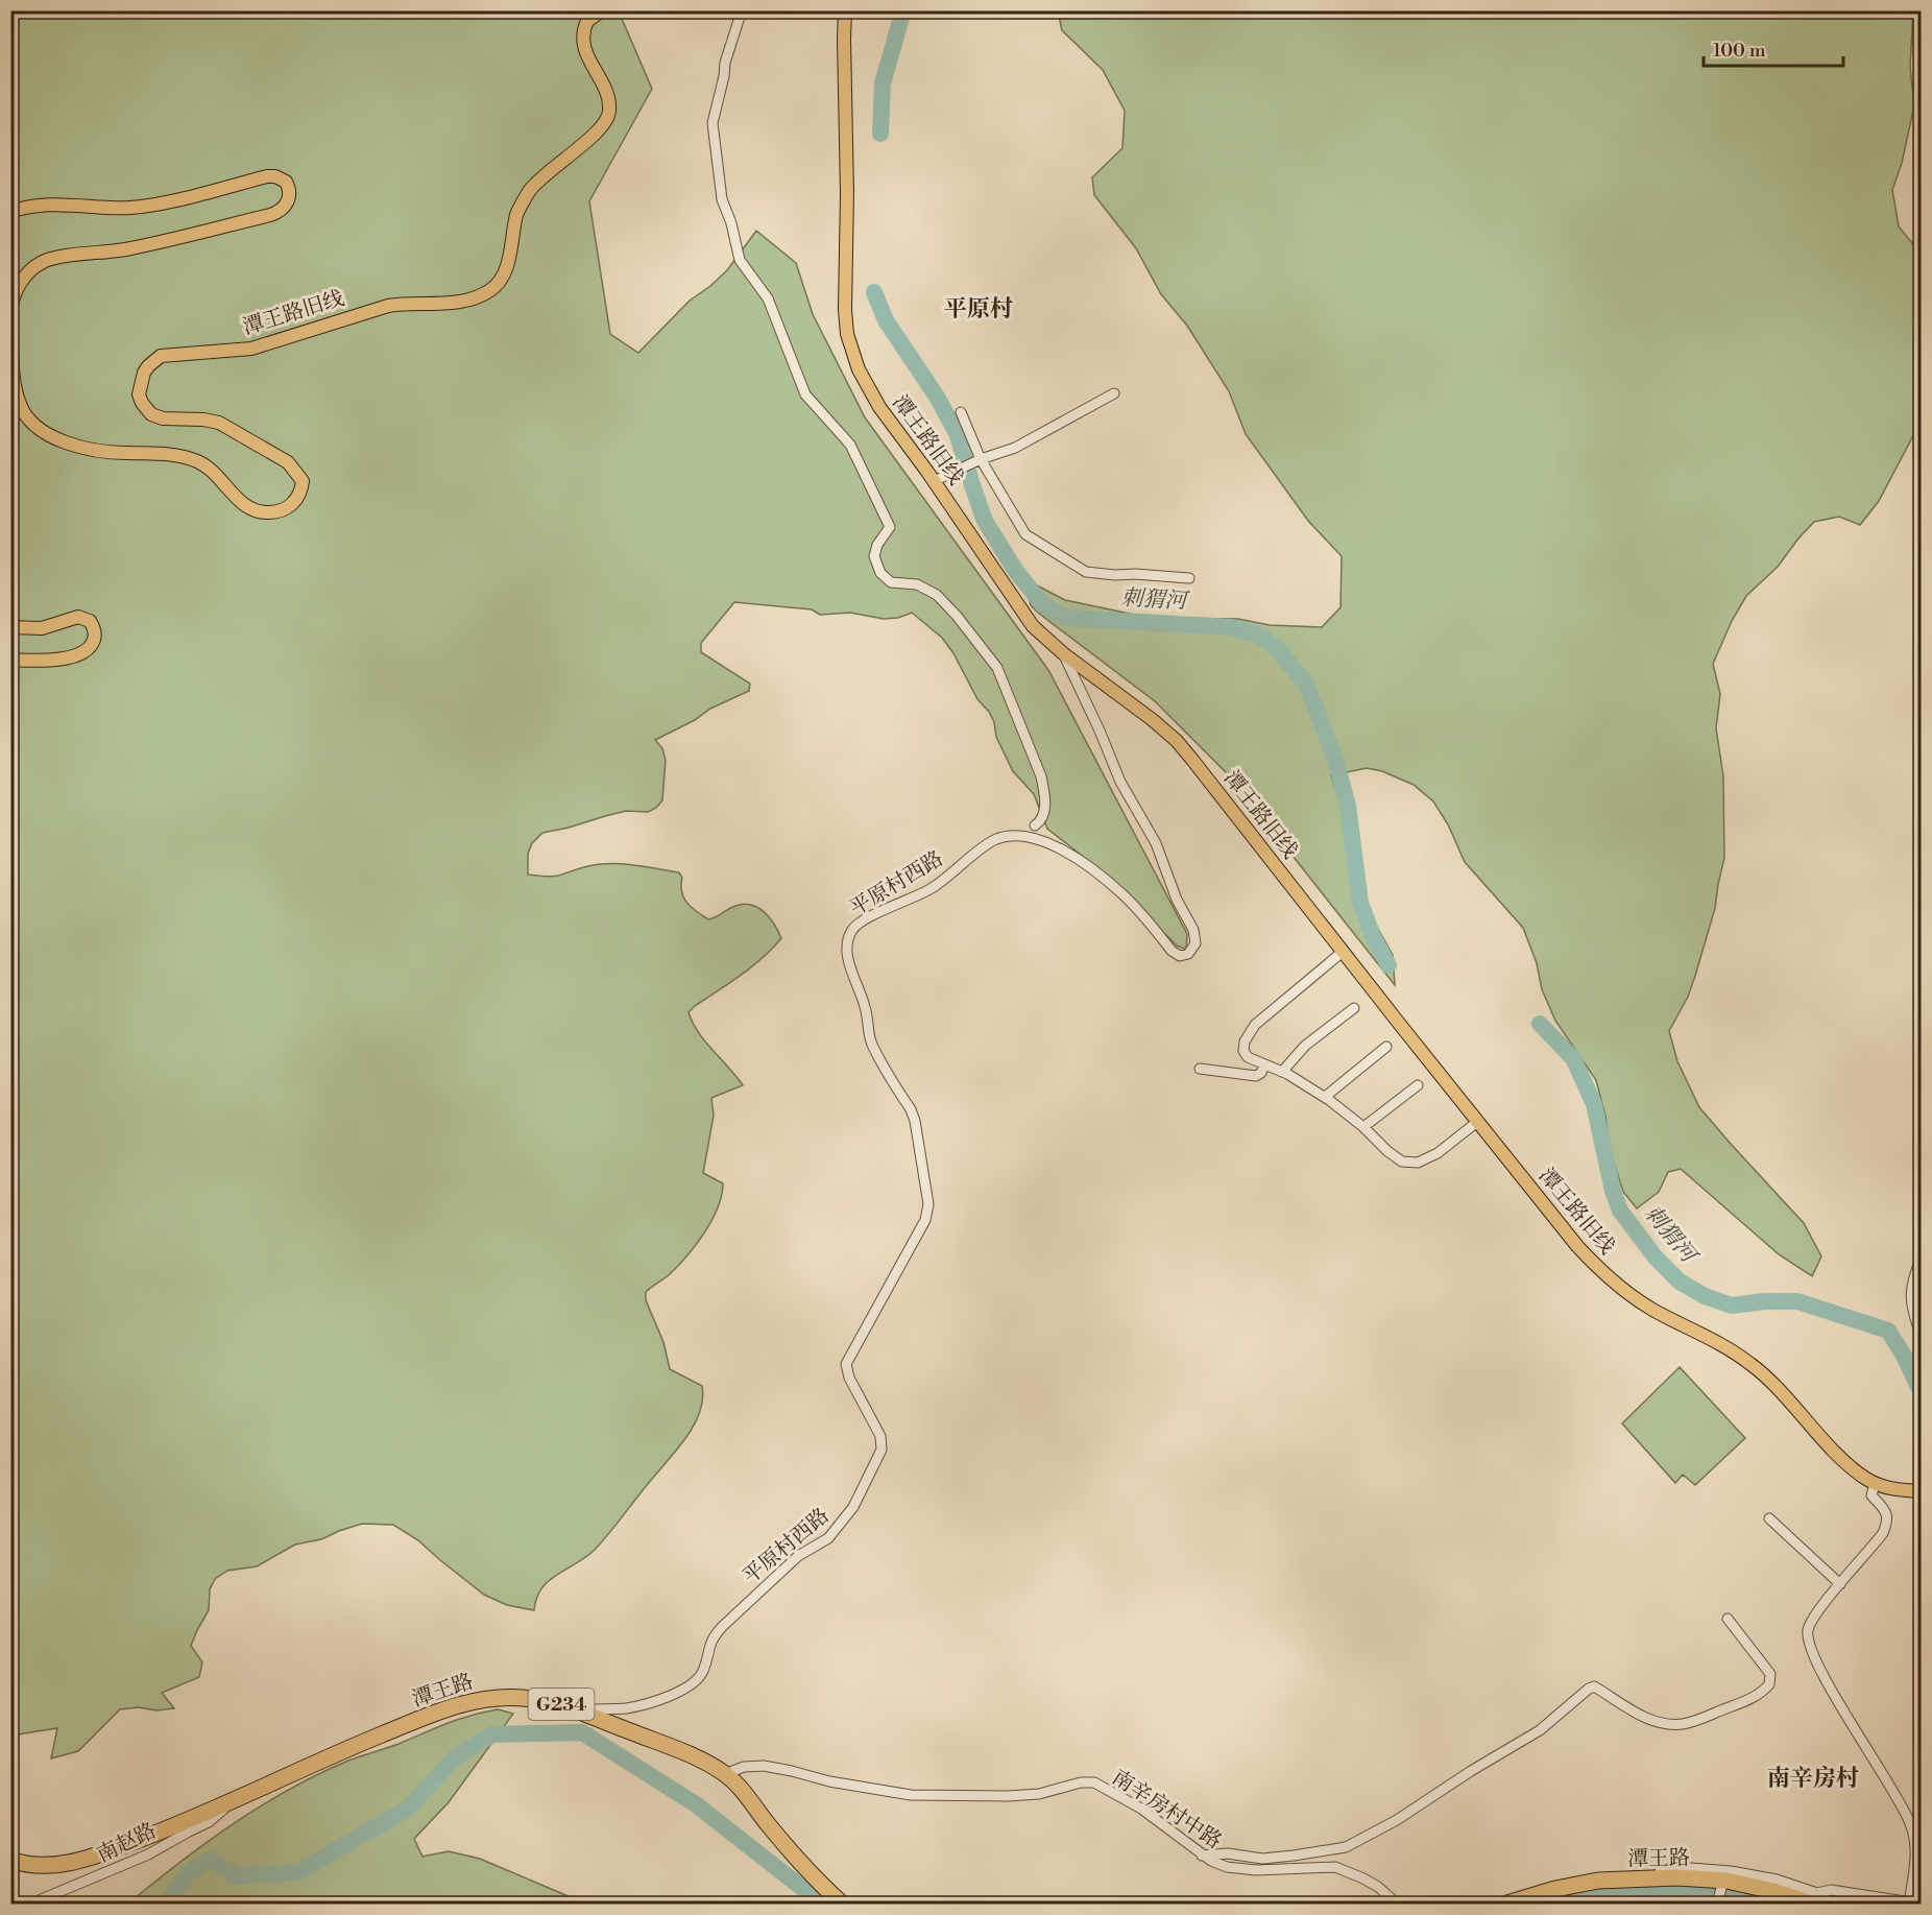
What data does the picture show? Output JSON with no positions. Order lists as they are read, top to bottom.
{
  "streets": {
    "highway": ["潭王路", "G234"],
    "main road": ["潭王路旧线"],
    "street": ["平原村西路", "南辛房村中路", "南赵路"]
  },
  "crossings": [
    ["潭王路旧线", "平原村西路"],
    ["平原村西路", "潭王路"],
    ["潭王路", "南辛房村中路"],
    ["潭王路", "南赵路"]
  ],
  "districts": ["平原村", "南辛房村"],
  "water": ["刺猬河"],
  "scale_bar": "100 m"
}
